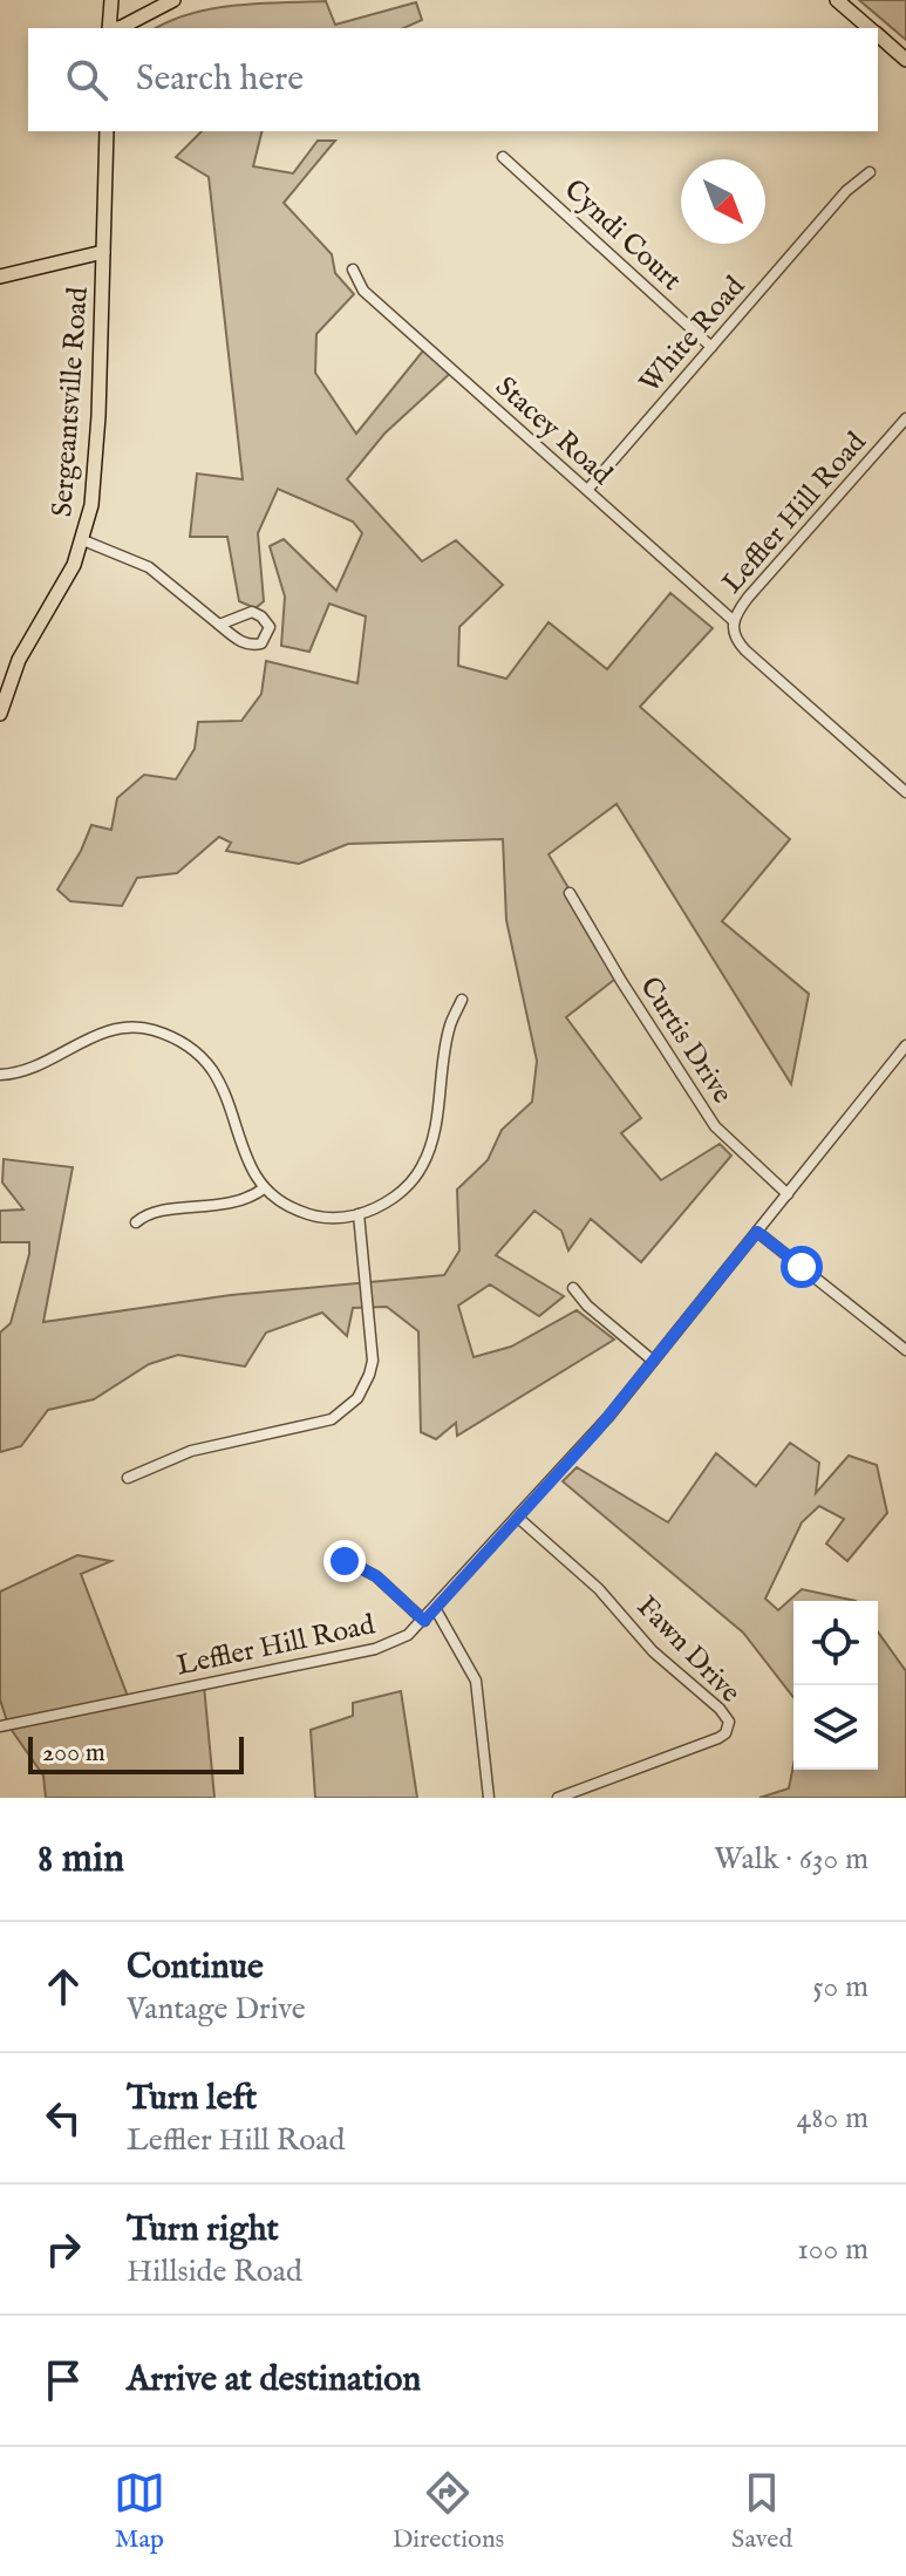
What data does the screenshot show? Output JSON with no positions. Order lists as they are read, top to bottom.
{
  "streets": {
    "main road": ["Sergeantsville Road"],
    "street": [
      "Cyndi Court",
      "White Road",
      "Stacey Road",
      "Leffler Hill Road",
      "Curtis Drive",
      "Fawn Drive"
    ]
  },
  "crossings": [
    ["Cyndi Court", "White Road"],
    ["White Road", "Stacey Road"],
    ["Stacey Road", "Leffler Hill Road"],
    ["Leffler Hill Road", "Curtis Drive"],
    ["Leffler Hill Road", "Fawn Drive"]
  ],
  "scale_bar": "200 m",
  "north": "bottom right",
  "page": {
    "search": "Search here",
    "scale": "200 m",
    "heading": ["8 min", "Walk · 630 m"],
    "list": [
      ["Continue", "Vantage Drive", "50 m"],
      ["Turn left", "Leffler Hill Road", "480 m"],
      ["Turn right", "Hillside Road", "100 m"],
      "Arrive at destination"
    ],
    "nav": ["Map", "Directions", "Saved"]
  }
}
